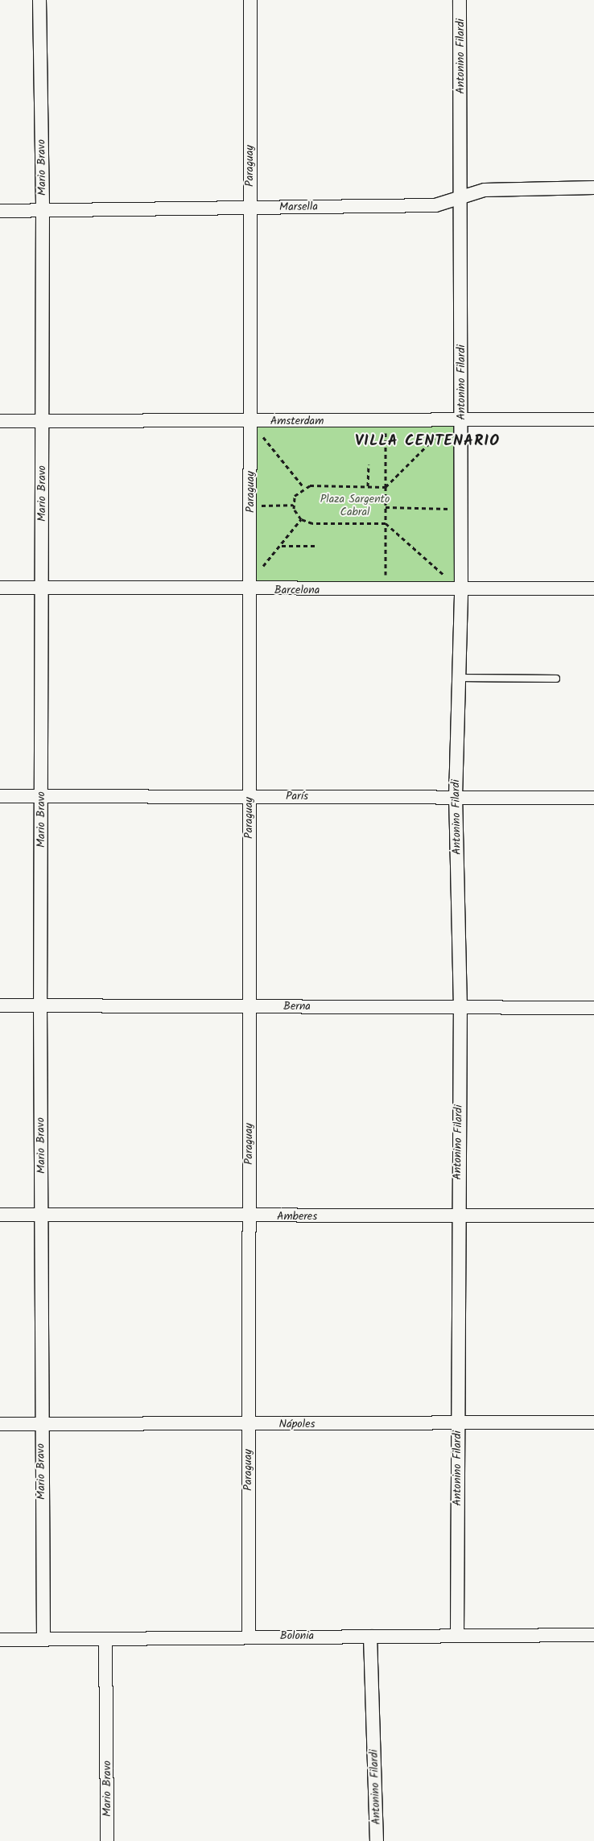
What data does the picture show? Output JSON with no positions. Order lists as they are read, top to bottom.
{
  "streets": {
    "street": [
      "Antonino Filardi",
      "Paraguay",
      "Mario Bravo",
      "Marsella",
      "Amsterdam",
      "Barcelona",
      "París",
      "Berna",
      "Amberes",
      "Nápoles",
      "Bolonia"
    ]
  },
  "crossings": [
    ["Antonino Filardi", "Marsella"],
    ["Antonino Filardi", "Amsterdam"],
    ["Antonino Filardi", "Barcelona"],
    ["Antonino Filardi", "París"],
    ["Antonino Filardi", "Berna"],
    ["Antonino Filardi", "Amberes"],
    ["Antonino Filardi", "Nápoles"],
    ["Antonino Filardi", "Bolonia"],
    ["Paraguay", "Marsella"],
    ["Paraguay", "Amsterdam"],
    ["Paraguay", "Barcelona"],
    ["Paraguay", "París"],
    ["Paraguay", "Berna"],
    ["Paraguay", "Amberes"],
    ["Paraguay", "Nápoles"],
    ["Paraguay", "Bolonia"],
    ["Mario Bravo", "Marsella"],
    ["Mario Bravo", "Amsterdam"],
    ["Mario Bravo", "Barcelona"],
    ["Mario Bravo", "París"],
    ["Mario Bravo", "Berna"],
    ["Mario Bravo", "Amberes"],
    ["Mario Bravo", "Nápoles"],
    ["Mario Bravo", "Bolonia"]
  ],
  "districts": ["VILLA CENTENARIO"],
  "parks": ["Plaza Sargento Cabral"]
}
